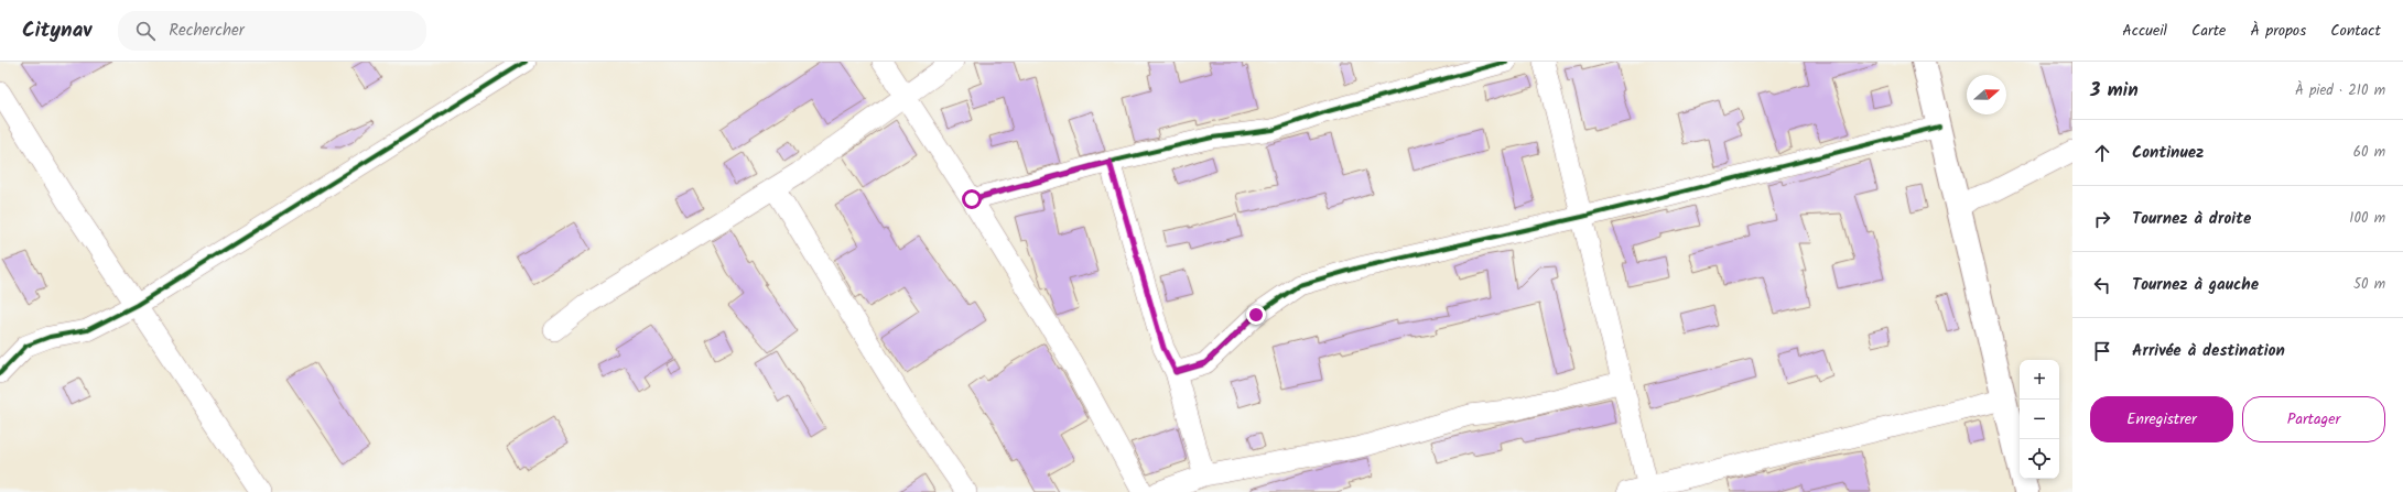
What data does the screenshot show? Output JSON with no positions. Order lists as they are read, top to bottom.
{
  "north": "right",
  "page": {
    "header": "Citynav",
    "search": "Rechercher",
    "nav": [
      "Accueil",
      "Carte",
      "À propos",
      "Contact"
    ],
    "heading": ["3 min", "À pied · 210 m"],
    "list": [
      ["Continuez", "60 m"],
      ["Tournez à droite", "100 m"],
      ["Tournez à gauche", "50 m"],
      "Arrivée à destination"
    ],
    "map_buttons": ["+", "−"],
    "buttons": ["Enregistrer", "Partager"]
  }
}
